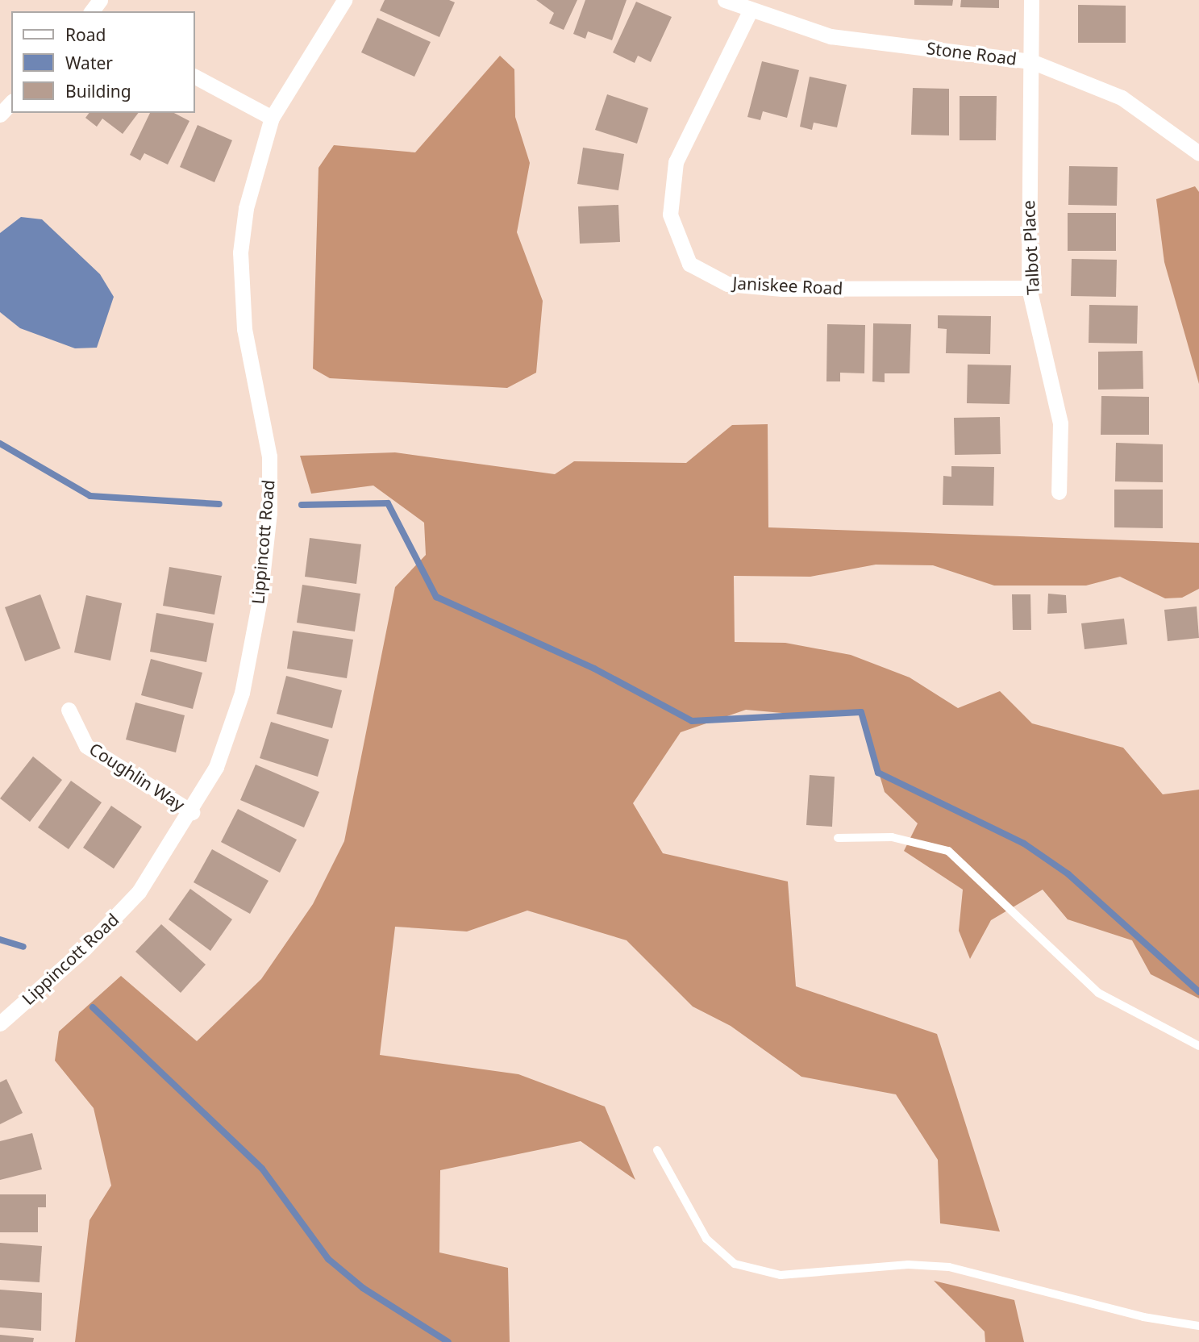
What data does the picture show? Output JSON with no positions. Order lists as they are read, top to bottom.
{
  "streets": {
    "street": [
      "Stone Road",
      "Talbot Place",
      "Janiskee Road",
      "Lippincott Road",
      "Coughlin Way"
    ]
  },
  "crossings": [
    ["Stone Road", "Talbot Place"],
    ["Stone Road", "Janiskee Road"],
    ["Talbot Place", "Janiskee Road"],
    ["Lippincott Road", "Coughlin Way"]
  ],
  "legend": ["Road", "Water", "Building"]
}
